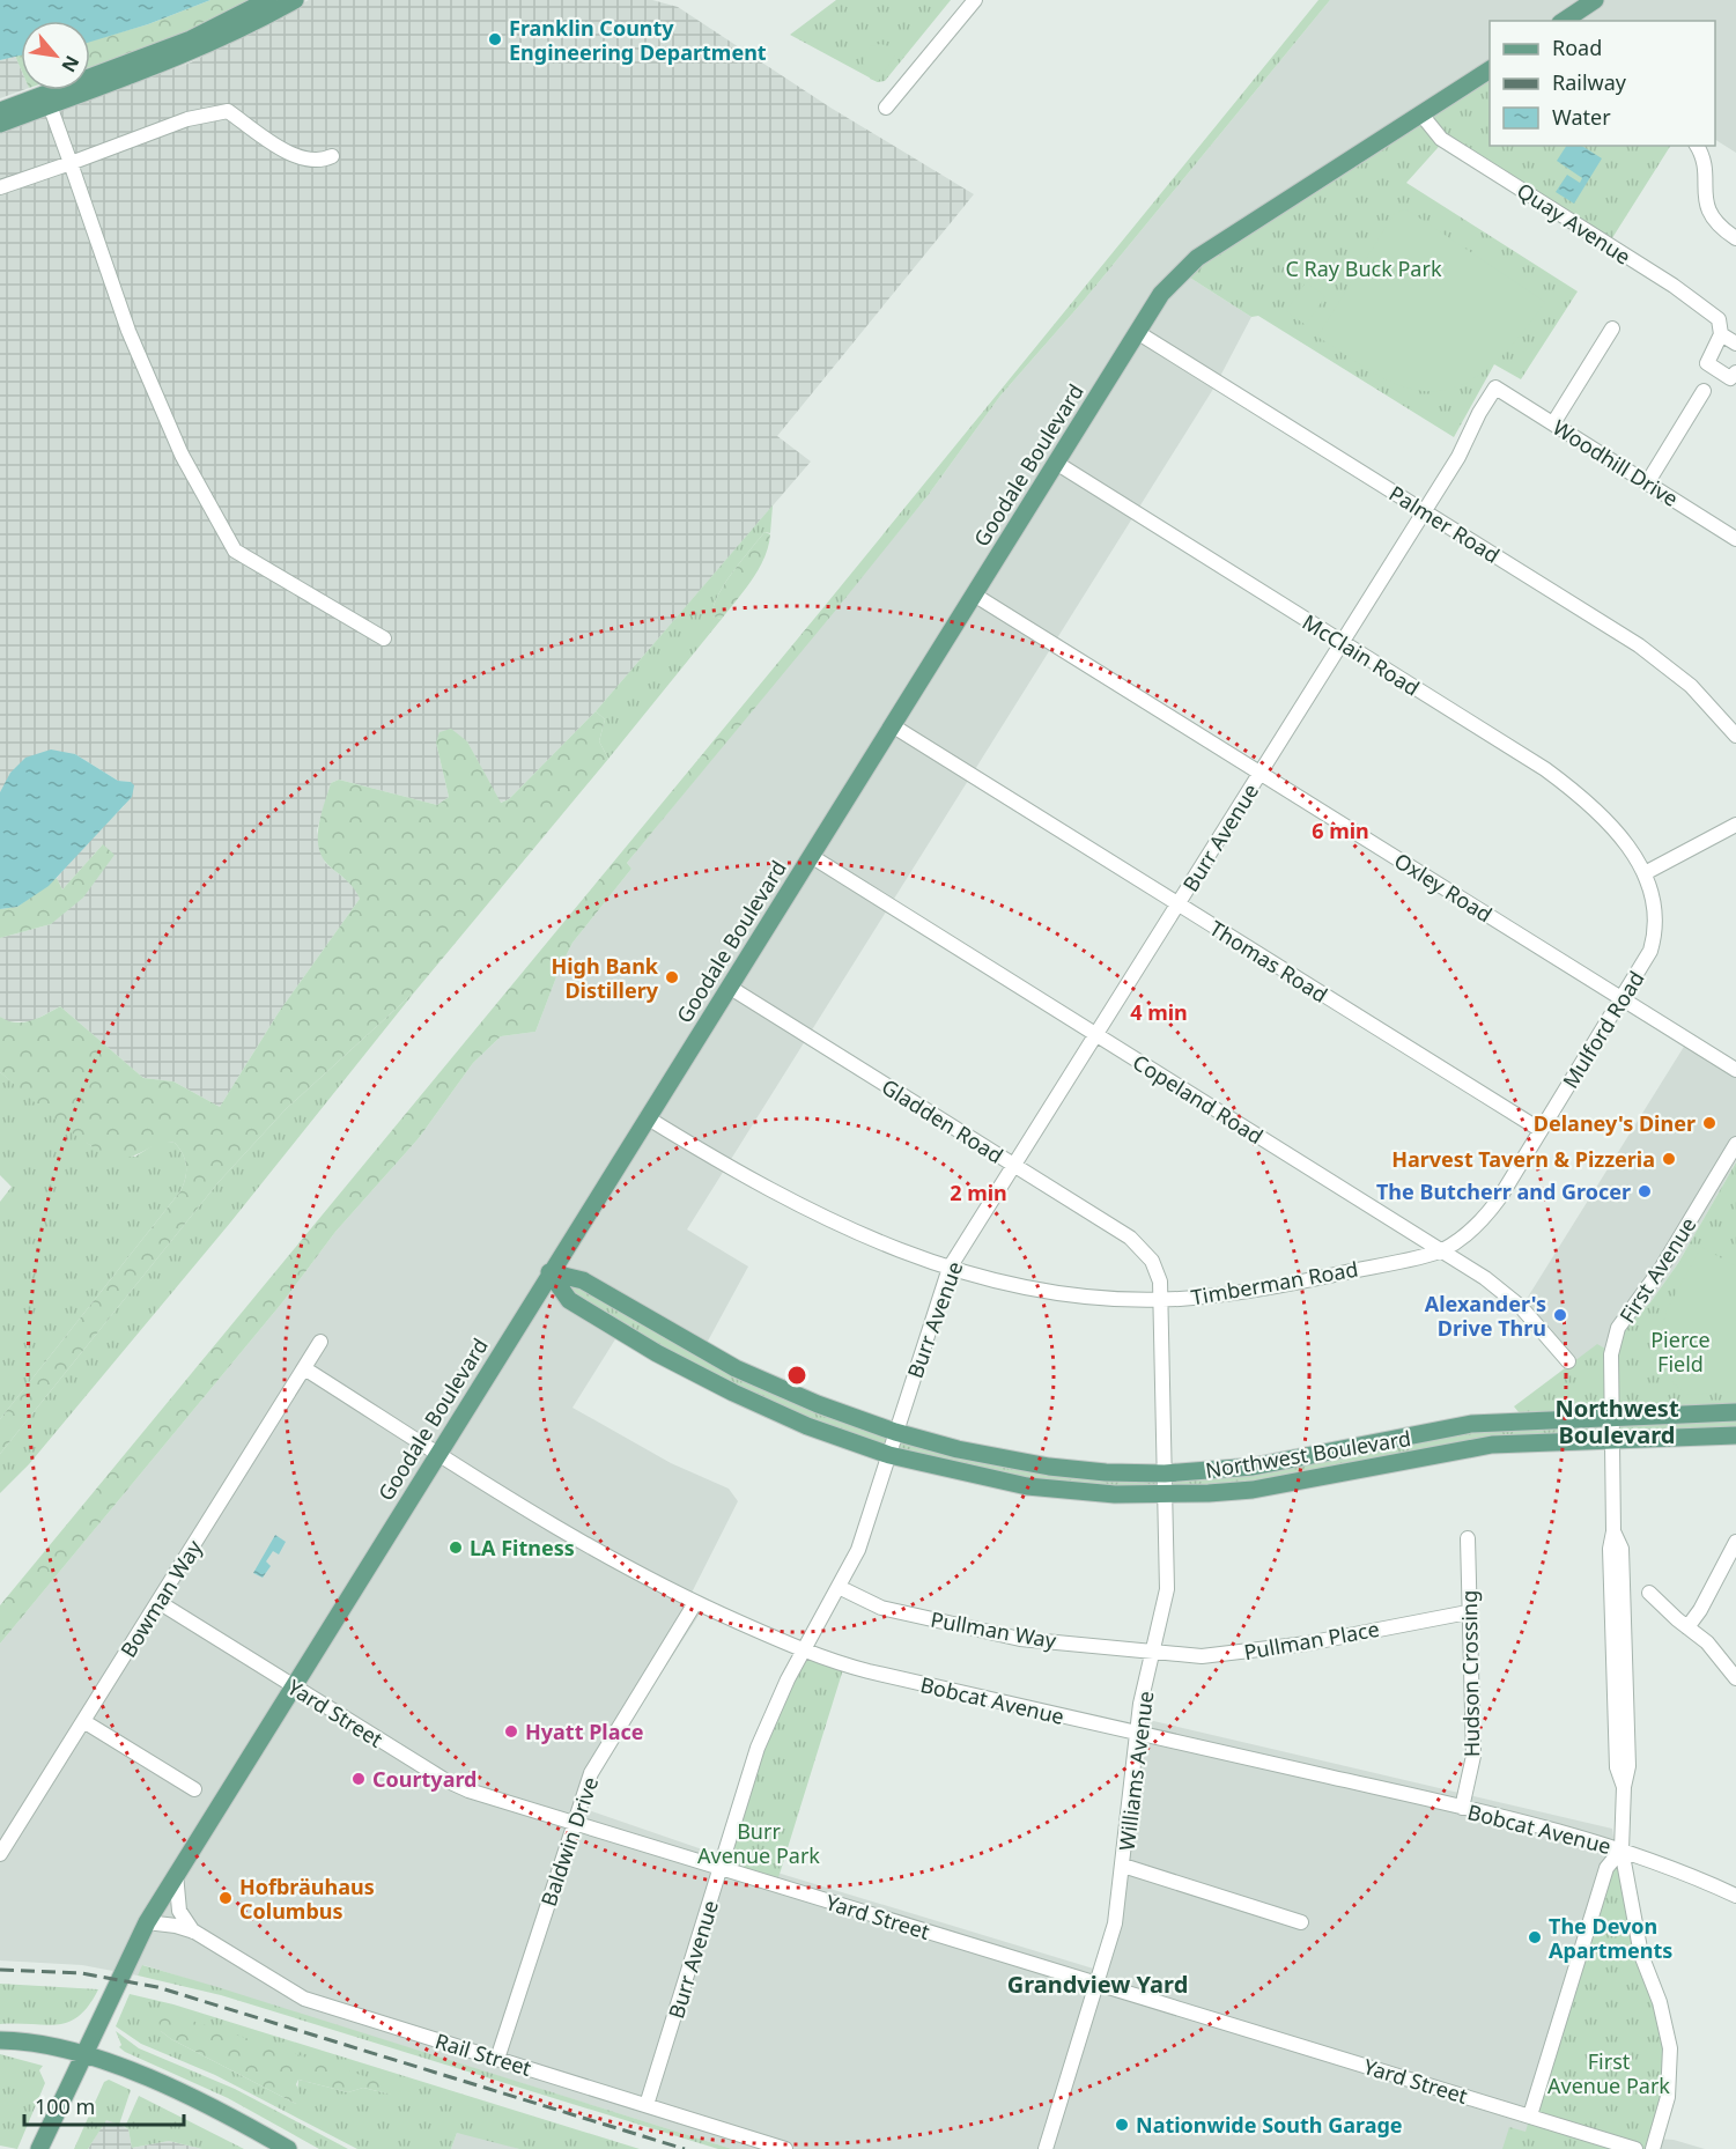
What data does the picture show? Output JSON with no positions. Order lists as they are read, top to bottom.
{
  "streets": {
    "main road": ["Goodale Boulevard", "Northwest Boulevard"],
    "street": [
      "Quay Avenue",
      "Woodhill Drive",
      "Palmer Road",
      "McClain Road",
      "Burr Avenue",
      "Oxley Road",
      "Thomas Road",
      "Mulford Road",
      "Copeland Road",
      "Gladden Road",
      "First Avenue",
      "Timberman Road",
      "Bowman Way",
      "Pullman Way",
      "Pullman Place",
      "Hudson Crossing",
      "Bobcat Avenue",
      "Yard Street",
      "Williams Avenue",
      "Baldwin Drive",
      "Rail Street"
    ]
  },
  "crossings": [
    ["Quay Avenue", "Goodale Boulevard"],
    ["Woodhill Drive", "Burr Avenue"],
    ["Goodale Boulevard", "Palmer Road"],
    ["Goodale Boulevard", "McClain Road"],
    ["Goodale Boulevard", "Oxley Road"],
    ["Goodale Boulevard", "Thomas Road"],
    ["Goodale Boulevard", "Copeland Road"],
    ["Goodale Boulevard", "Gladden Road"],
    ["Goodale Boulevard", "Timberman Road"],
    ["Goodale Boulevard", "Northwest Boulevard"],
    ["Goodale Boulevard", "Bobcat Avenue"],
    ["Goodale Boulevard", "Yard Street"],
    ["Goodale Boulevard", "Rail Street"],
    ["Palmer Road", "Burr Avenue"],
    ["McClain Road", "Burr Avenue"],
    ["McClain Road", "Mulford Road"],
    ["Burr Avenue", "Oxley Road"],
    ["Burr Avenue", "Thomas Road"],
    ["Burr Avenue", "Copeland Road"],
    ["Burr Avenue", "Gladden Road"],
    ["Burr Avenue", "Timberman Road"],
    ["Burr Avenue", "Northwest Boulevard"],
    ["Burr Avenue", "Pullman Way"],
    ["Burr Avenue", "Bobcat Avenue"],
    ["Burr Avenue", "Yard Street"],
    ["Burr Avenue", "Rail Street"],
    ["Oxley Road", "Mulford Road"],
    ["Thomas Road", "Mulford Road"],
    ["Mulford Road", "Copeland Road"],
    ["Mulford Road", "Timberman Road"],
    ["Copeland Road", "Timberman Road"],
    ["Gladden Road", "Timberman Road"],
    ["Gladden Road", "Williams Avenue"],
    ["First Avenue", "Northwest Boulevard"],
    ["First Avenue", "Bobcat Avenue"],
    ["Timberman Road", "Williams Avenue"],
    ["Northwest Boulevard", "Williams Avenue"],
    ["Bowman Way", "Bobcat Avenue"],
    ["Bowman Way", "Yard Street"],
    ["Pullman Way", "Pullman Place"],
    ["Pullman Way", "Williams Avenue"],
    ["Pullman Place", "Hudson Crossing"],
    ["Pullman Place", "Williams Avenue"],
    ["Hudson Crossing", "Bobcat Avenue"],
    ["Bobcat Avenue", "Williams Avenue"],
    ["Bobcat Avenue", "Baldwin Drive"],
    ["Yard Street", "Williams Avenue"],
    ["Yard Street", "Baldwin Drive"],
    ["Baldwin Drive", "Rail Street"]
  ],
  "districts": ["Northwest Boulevard", "Grandview Yard"],
  "parks": [
    "C Ray Buck Park",
    "Pierce Field",
    "Burr Avenue Park",
    "First Avenue Park"
  ],
  "places": [
    "Franklin County Engineering Department",
    "High Bank Distillery",
    "Delaney's Diner",
    "Harvest Tavern & Pizzeria",
    "The Butcherr and Grocer",
    "Alexander's Drive Thru",
    "LA Fitness",
    "Hyatt Place",
    "Courtyard",
    "Hofbräuhaus Columbus",
    "The Devon Apartments",
    "Nationwide South Garage"
  ],
  "legend": ["Road", "Railway", "Water"],
  "scale_bar": "100 m",
  "north": "bottom right",
  "rings": ["6 min", "4 min", "2 min"]
}
